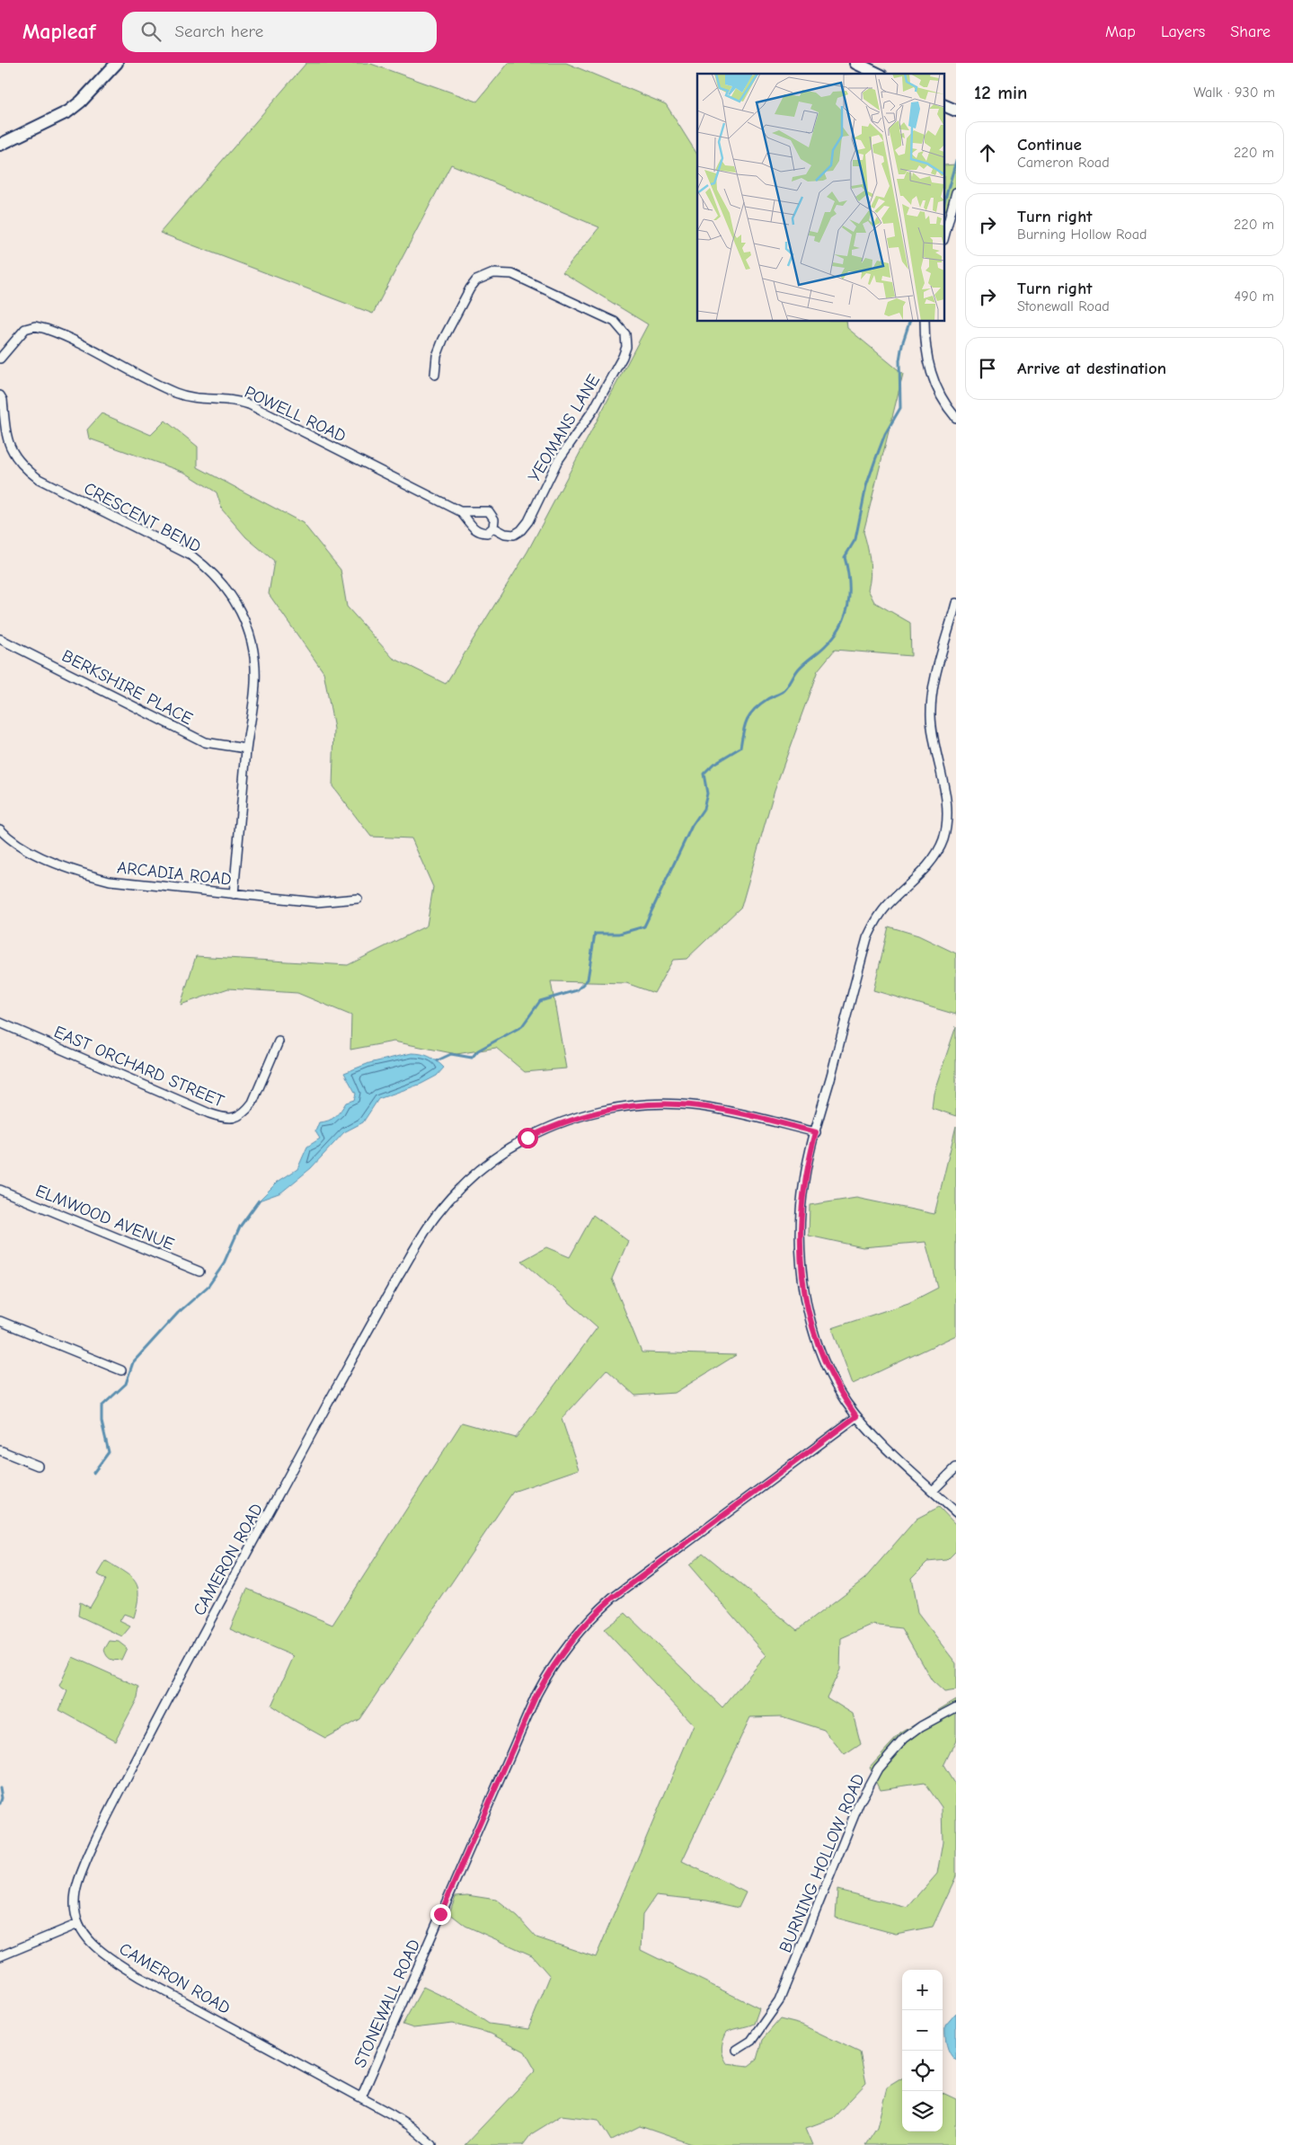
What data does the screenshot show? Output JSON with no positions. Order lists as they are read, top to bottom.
{
  "streets": {
    "street": [
      "POWELL ROAD",
      "YEOMANS LANE",
      "CRESCENT BEND",
      "BERKSHIRE PLACE",
      "ARCADIA ROAD",
      "EAST ORCHARD STREET",
      "ELMWOOD AVENUE",
      "CAMERON ROAD",
      "BURNING HOLLOW ROAD",
      "STONEWALL ROAD"
    ]
  },
  "crossings": [
    ["POWELL ROAD", "YEOMANS LANE"],
    ["CRESCENT BEND", "BERKSHIRE PLACE"],
    ["CRESCENT BEND", "ARCADIA ROAD"],
    ["CAMERON ROAD", "STONEWALL ROAD"]
  ],
  "page": {
    "header": "Mapleaf",
    "search": "Search here",
    "nav": ["Map", "Layers", "Share"],
    "heading": ["12 min", "Walk · 930 m"],
    "list": [
      ["Continue", "Cameron Road", "220 m"],
      ["Turn right", "Burning Hollow Road", "220 m"],
      ["Turn right", "Stonewall Road", "490 m"],
      "Arrive at destination"
    ],
    "map_buttons": ["+", "−"]
  }
}
